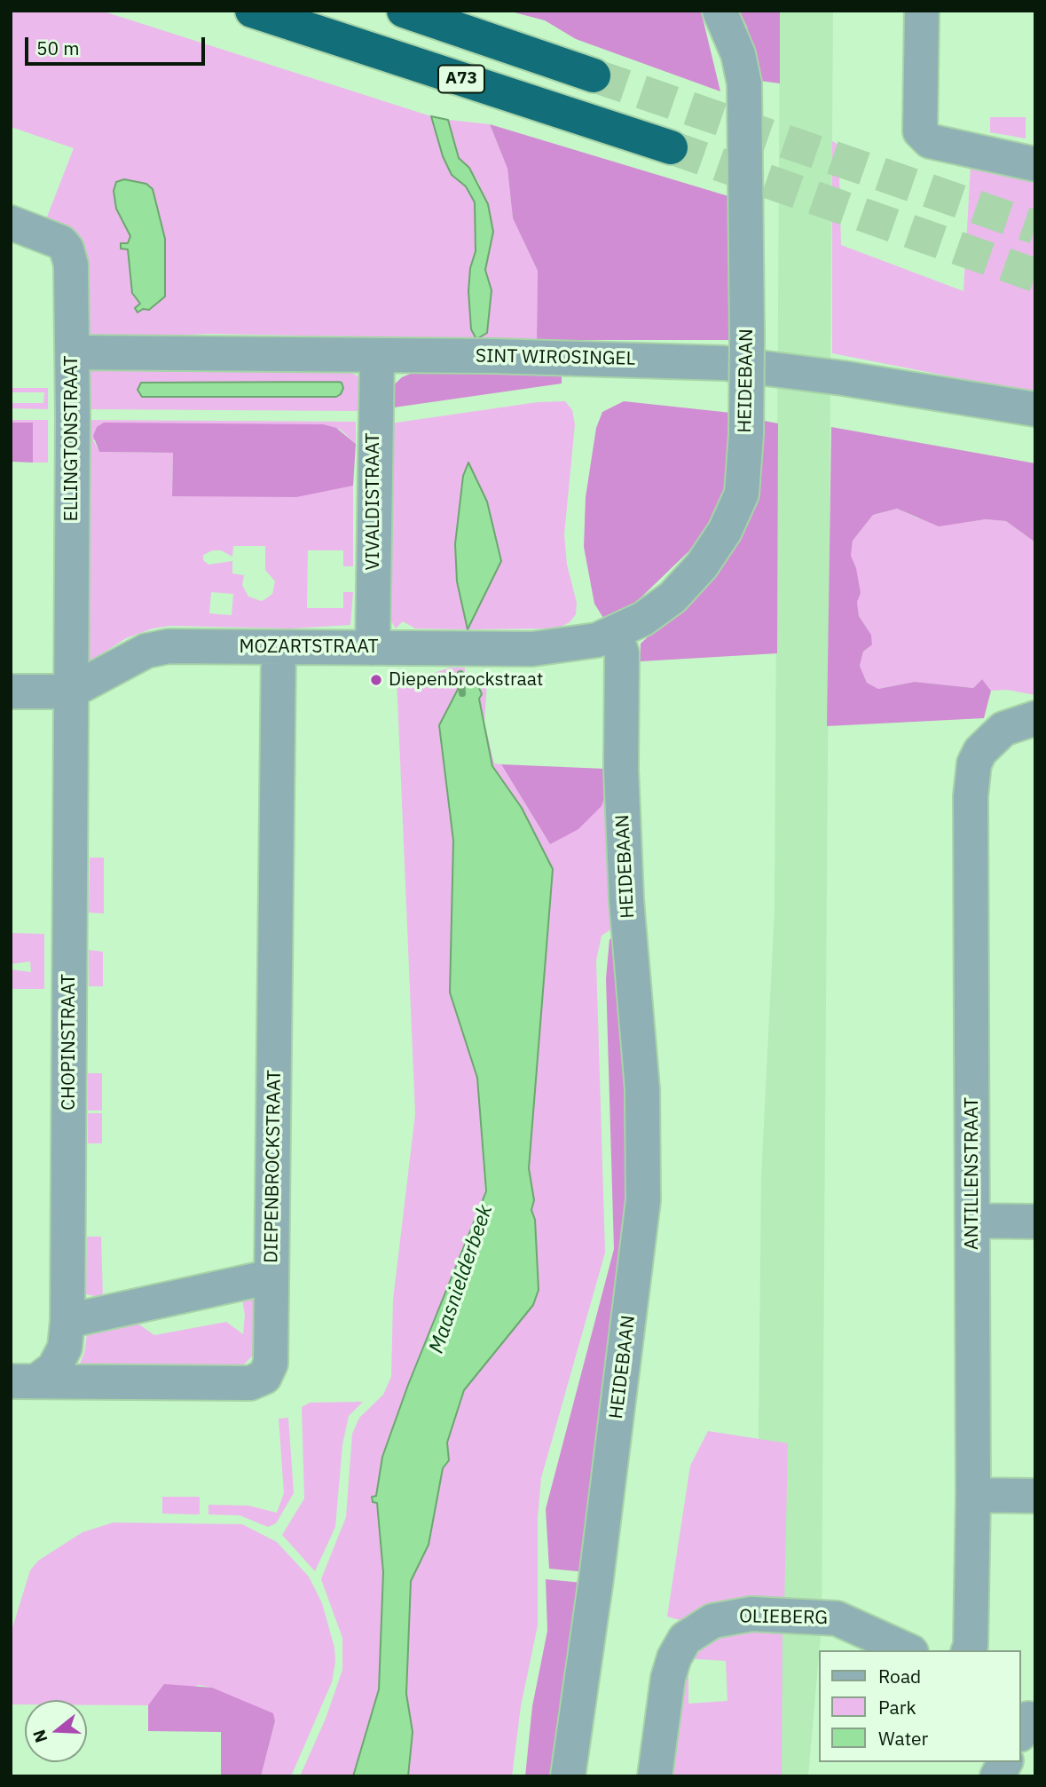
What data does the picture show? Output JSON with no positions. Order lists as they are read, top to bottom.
{
  "streets": {
    "highway": ["A73"],
    "street": [
      "SINT WIROSINGEL",
      "HEIDEBAAN",
      "ELLINGTONSTRAAT",
      "VIVALDISTRAAT",
      "MOZARTSTRAAT",
      "CHOPINSTRAAT",
      "DIEPENBROCKSTRAAT",
      "ANTILLENSTRAAT",
      "OLIEBERG"
    ]
  },
  "crossings": [
    ["SINT WIROSINGEL", "ELLINGTONSTRAAT"],
    ["SINT WIROSINGEL", "VIVALDISTRAAT"],
    ["HEIDEBAAN", "MOZARTSTRAAT"],
    ["ELLINGTONSTRAAT", "MOZARTSTRAAT"],
    ["ELLINGTONSTRAAT", "CHOPINSTRAAT"],
    ["VIVALDISTRAAT", "MOZARTSTRAAT"],
    ["MOZARTSTRAAT", "CHOPINSTRAAT"],
    ["MOZARTSTRAAT", "DIEPENBROCKSTRAAT"],
    ["CHOPINSTRAAT", "DIEPENBROCKSTRAAT"]
  ],
  "water": ["Maasnielderbeek"],
  "places": ["Diepenbrockstraat"],
  "legend": ["Road", "Park", "Water"],
  "scale_bar": "50 m",
  "north": "left"
}
